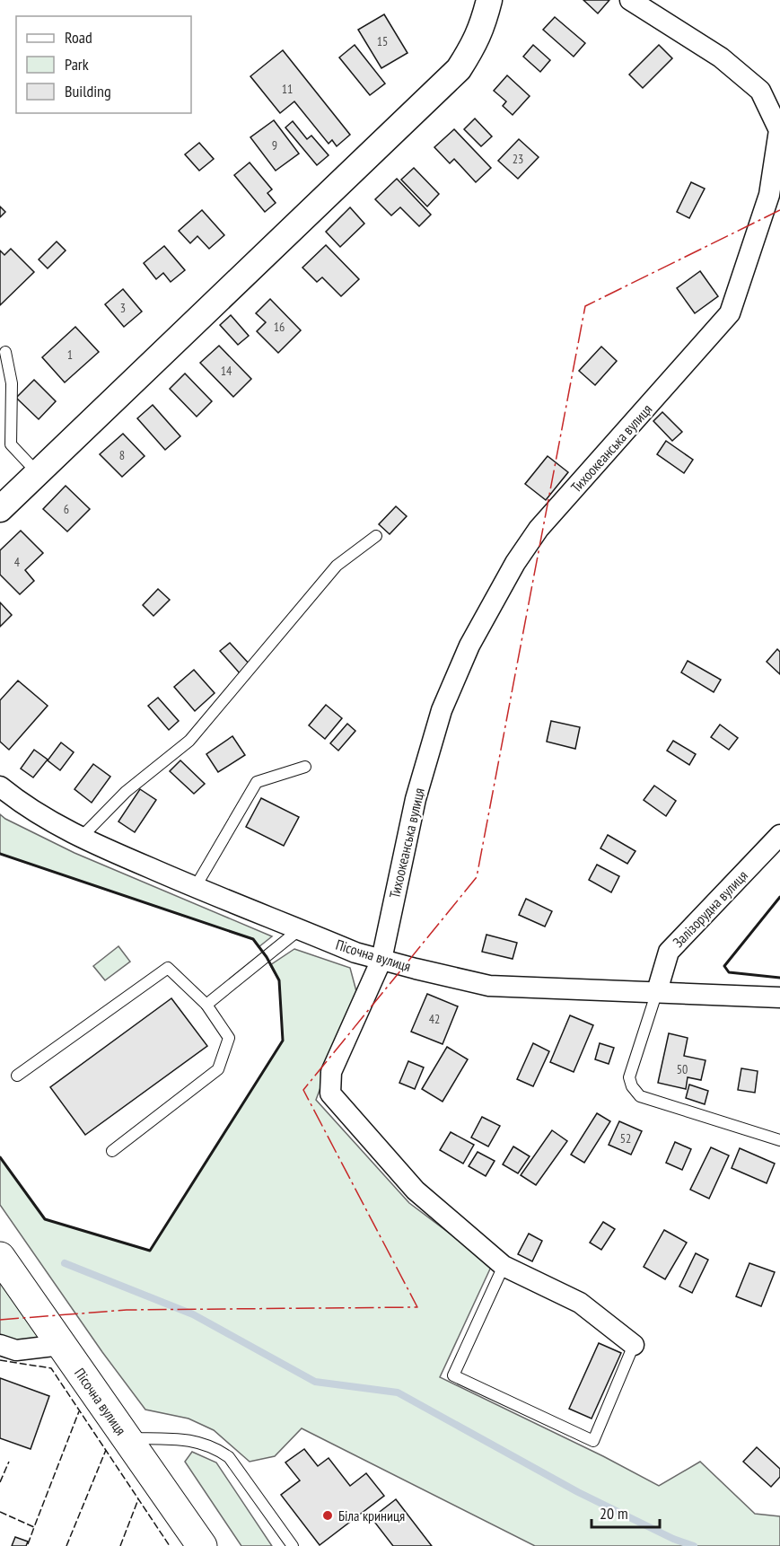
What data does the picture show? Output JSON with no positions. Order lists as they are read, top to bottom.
{
  "streets": {
    "main road": ["Пісочна вулиця"],
    "street": ["Тихоокеанська вулиця", "Залізорудна вулиця"]
  },
  "crossings": [
    ["Тихоокеанська вулиця", "Пісочна вулиця"],
    ["Залізорудна вулиця", "Пісочна вулиця"]
  ],
  "places": ["Біла криниця"],
  "house_numbers": [
    "15",
    "11",
    "9",
    "23",
    "3",
    "16",
    "1",
    "14",
    "8",
    "6",
    "4",
    "42",
    "50",
    "52"
  ],
  "legend": ["Road", "Park", "Building"],
  "scale_bar": "20 m"
}
